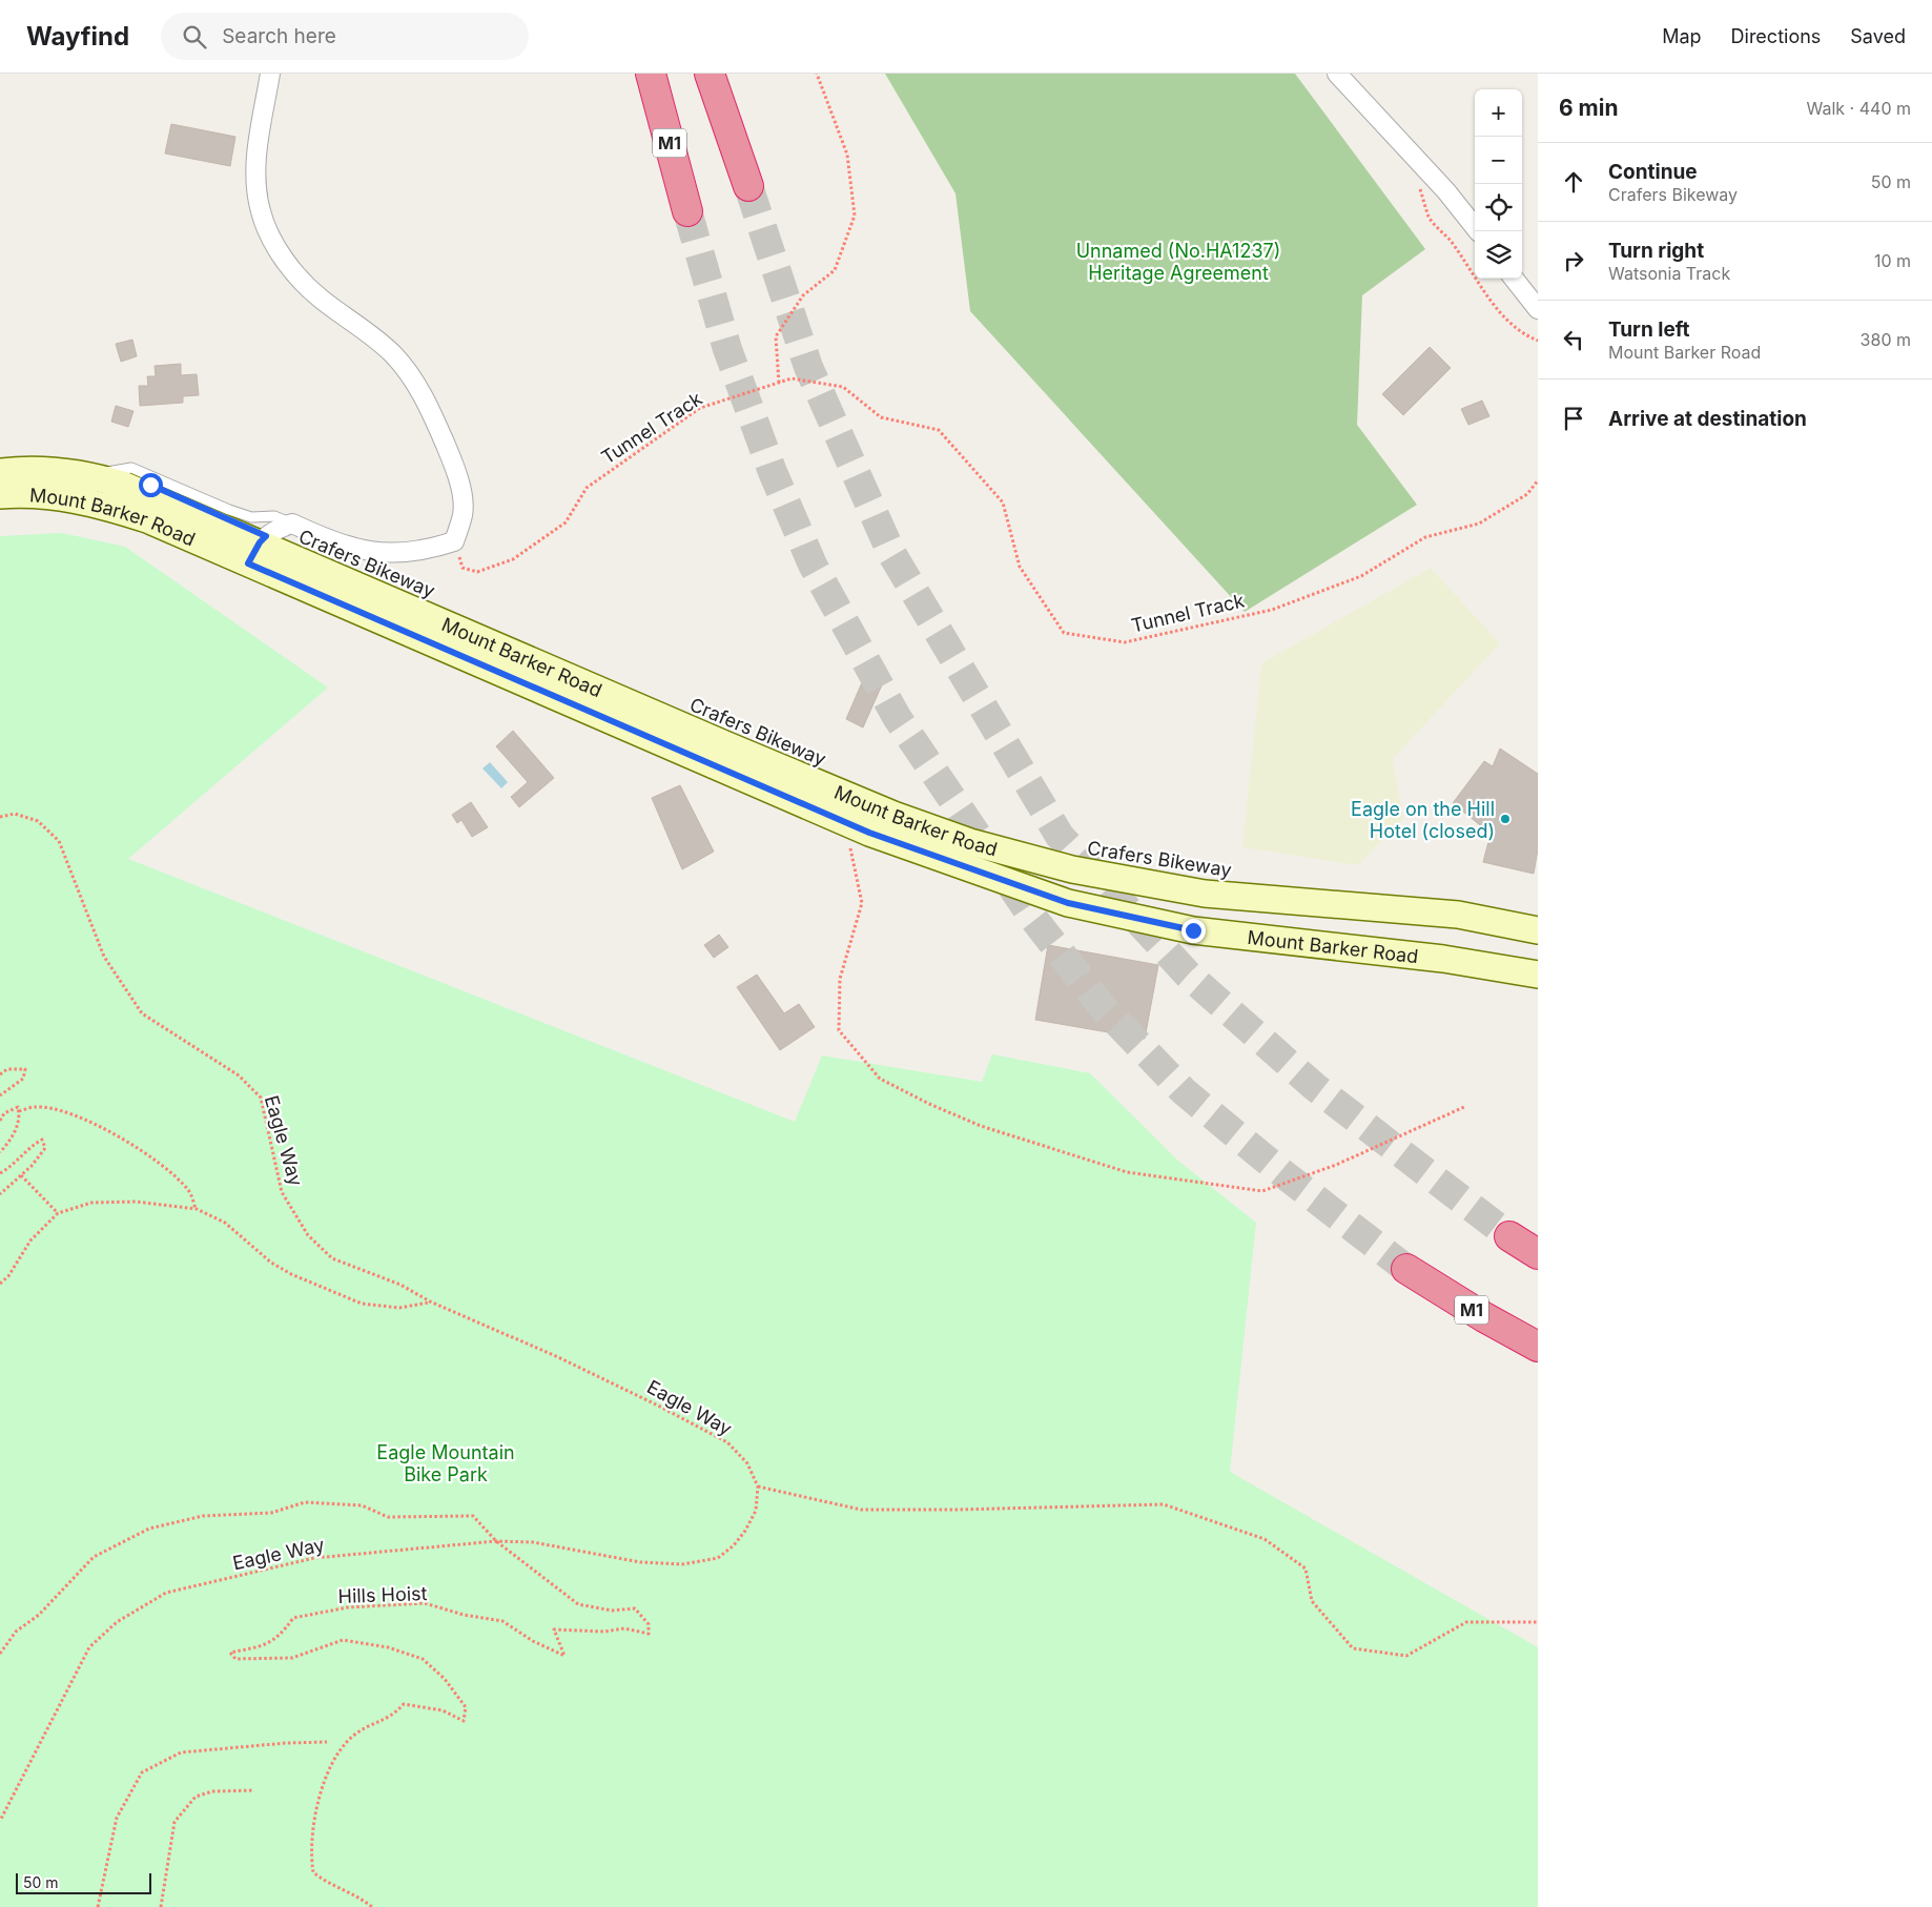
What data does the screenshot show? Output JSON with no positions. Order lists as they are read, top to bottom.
{
  "streets": {
    "highway": ["M1"],
    "main road": ["Mount Barker Road"],
    "path": ["Tunnel Track", "Eagle Way", "Hills Hoist"]
  },
  "crossings": [
    ["Eagle Way", "Hills Hoist"]
  ],
  "parks": ["Unnamed (No.HA1237) Heritage Agreement", "Eagle Mountain Bike Park"],
  "places": ["Eagle on the Hill Hotel (closed)"],
  "scale_bar": "50 m",
  "page": {
    "header": "Wayfind",
    "search": "Search here",
    "nav": ["Map", "Directions", "Saved"],
    "heading": ["6 min", "Walk · 440 m"],
    "map_buttons": ["+", "−"],
    "list": [
      ["Continue", "Crafers Bikeway", "50 m"],
      ["Turn right", "Watsonia Track", "10 m"],
      ["Turn left", "Mount Barker Road", "380 m"],
      "Arrive at destination"
    ],
    "scale": "50 m"
  }
}
